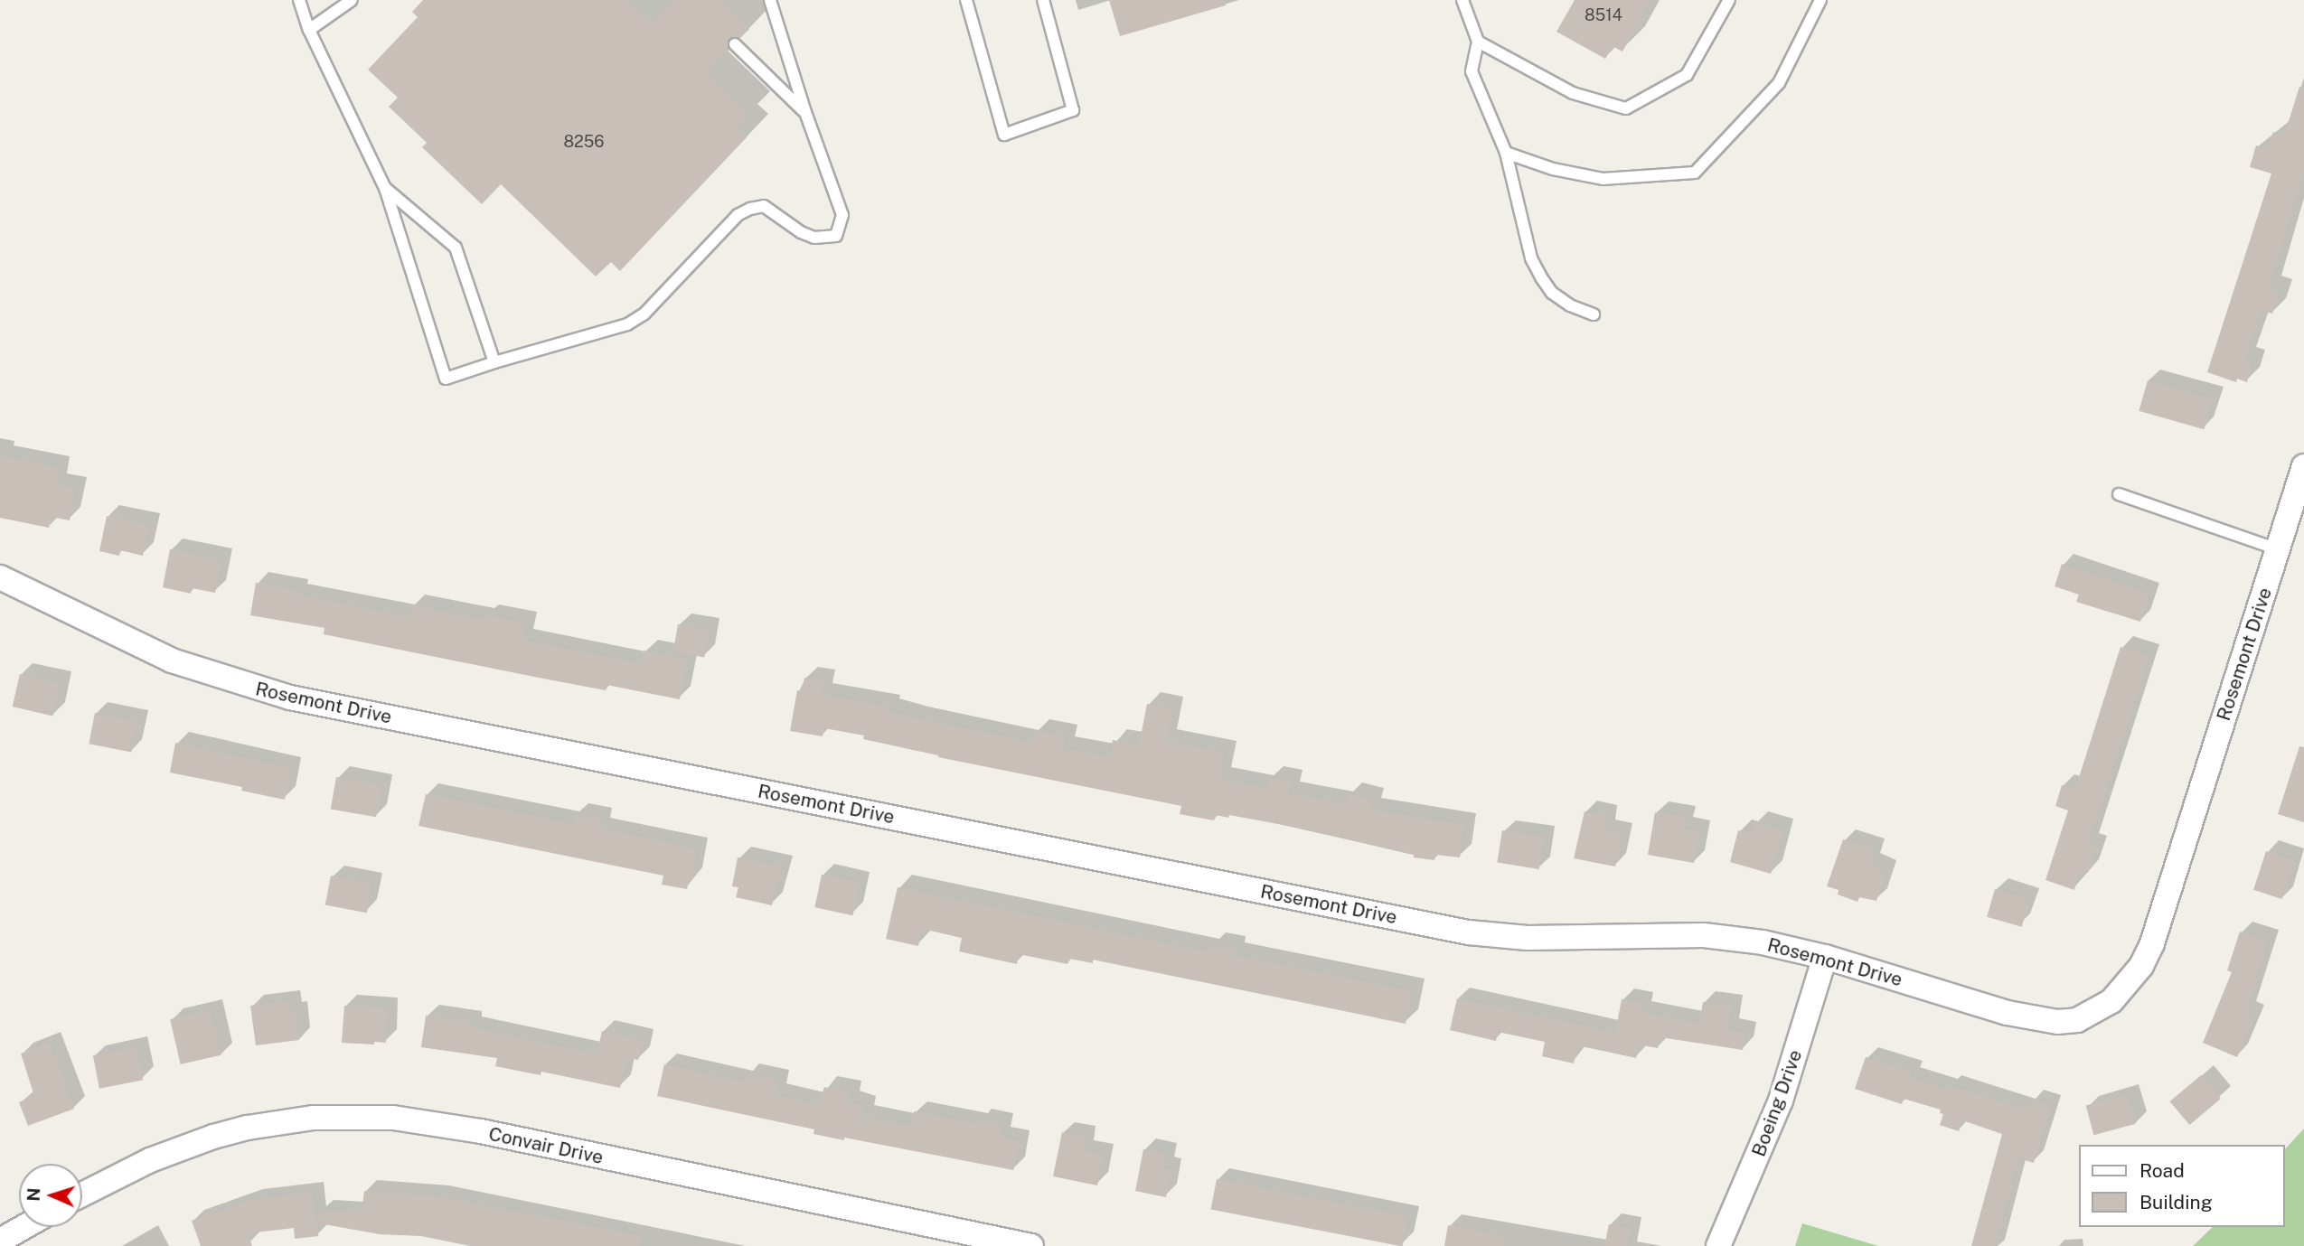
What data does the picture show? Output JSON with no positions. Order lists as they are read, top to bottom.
{
  "streets": {
    "street": ["Rosemont Drive", "Boeing Drive", "Convair Drive"]
  },
  "crossings": [
    ["Rosemont Drive", "Boeing Drive"]
  ],
  "house_numbers": ["8514", "8256"],
  "legend": ["Road", "Building"],
  "north": "left"
}
